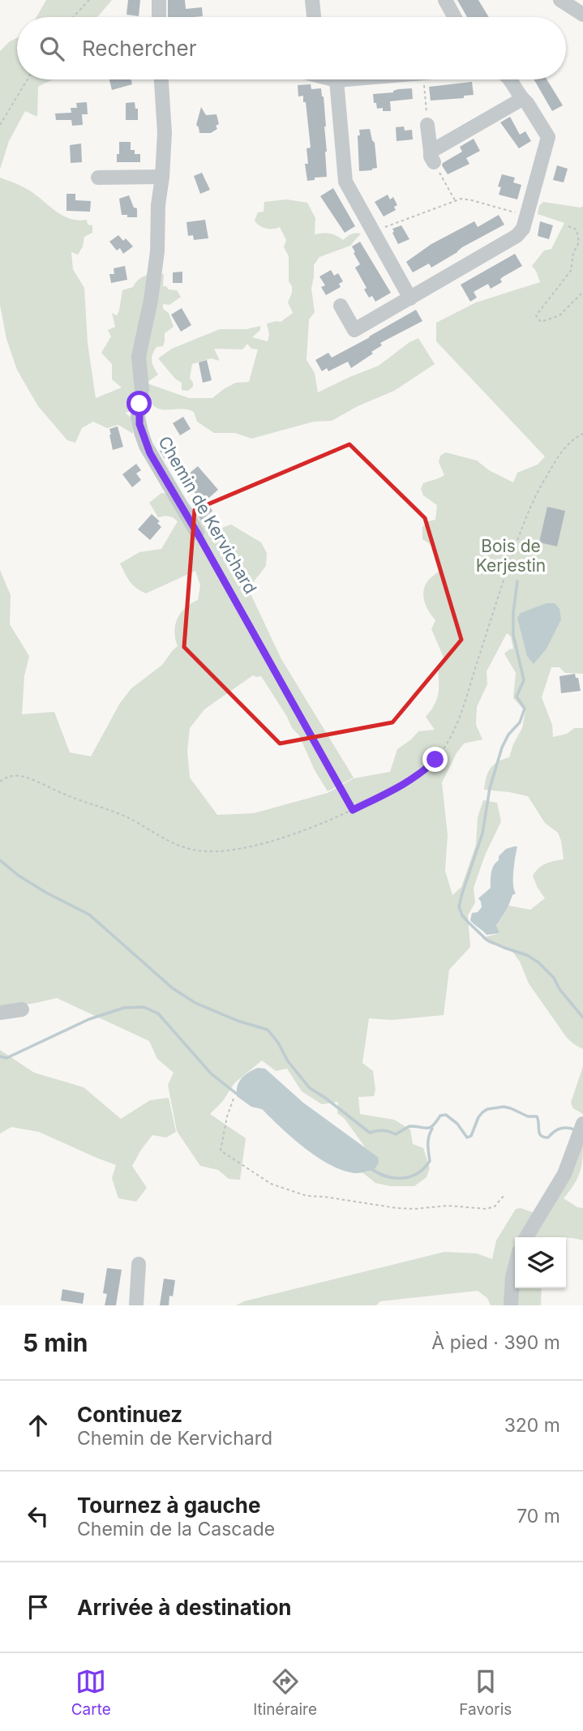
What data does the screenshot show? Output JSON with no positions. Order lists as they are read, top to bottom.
{
  "streets": {
    "street": ["Chemin de Kervichard"]
  },
  "parks": ["Bois de Kerjestin"],
  "page": {
    "search": "Rechercher",
    "heading": ["5 min", "À pied · 390 m"],
    "list": [
      ["Continuez", "Chemin de Kervichard", "320 m"],
      ["Tournez à gauche", "Chemin de la Cascade", "70 m"],
      "Arrivée à destination"
    ],
    "nav": ["Carte", "Itinéraire", "Favoris"]
  }
}
